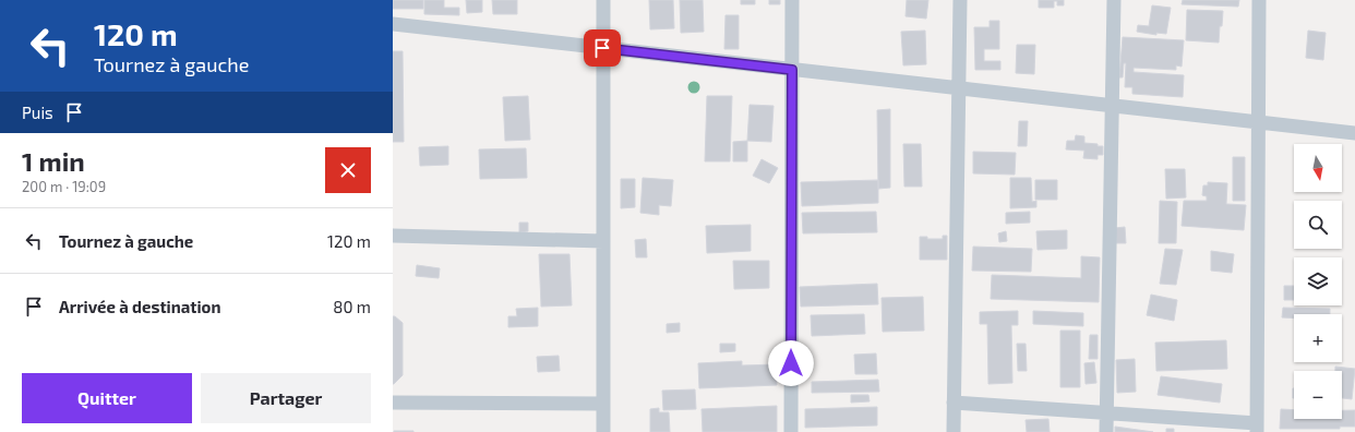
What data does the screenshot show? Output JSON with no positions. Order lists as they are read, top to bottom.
{
  "north": "bottom",
  "page": {
    "turn": ["120 m", "Tournez à gauche"],
    "then": "Puis",
    "heading": ["1 min", "200 m · 19:09"],
    "map_buttons": ["+", "−"],
    "list": [
      {
        "name": "Tournez à gauche",
        "value": "120 m"
      },
      {
        "name": "Arrivée à destination",
        "value": "80 m"
      }
    ],
    "buttons": ["Quitter", "Partager"]
  }
}
